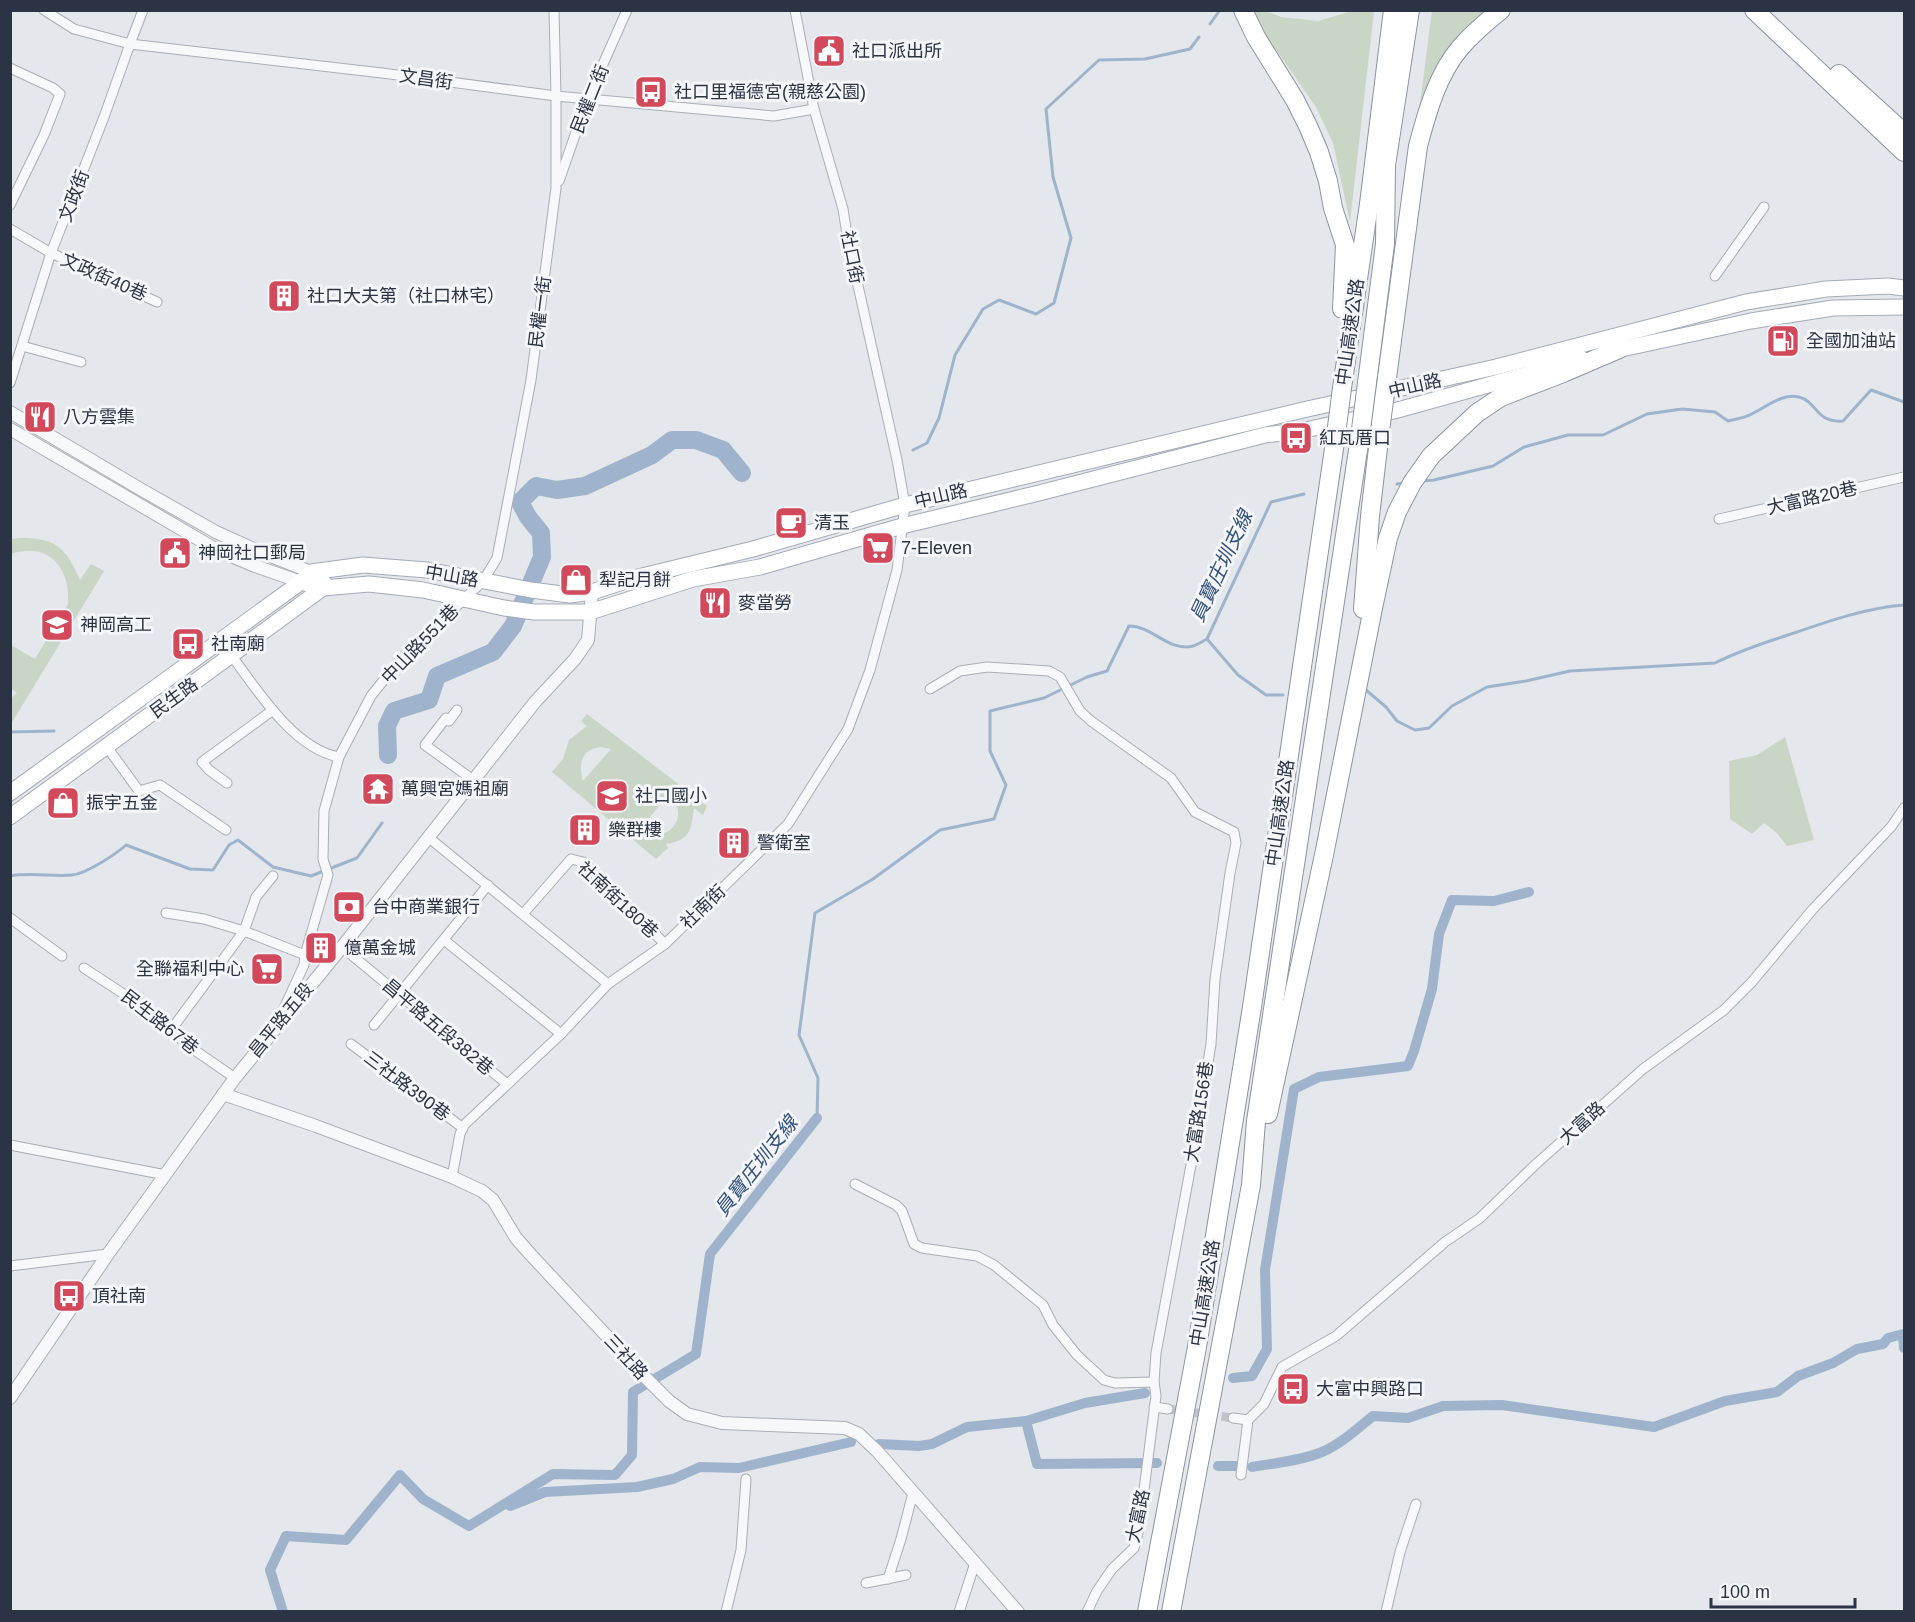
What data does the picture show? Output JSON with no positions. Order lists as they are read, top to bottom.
{
  "streets": {
    "highway": ["中山高速公路"],
    "main road": ["中山路", "民生路"],
    "street": [
      "文昌街",
      "民權二街",
      "文政街",
      "社口街",
      "文政街40巷",
      "民權一街",
      "大富路20巷",
      "中山路551巷",
      "社南街180巷",
      "社南街",
      "昌平路五段",
      "民生路67巷",
      "昌平路五段382巷",
      "三社路390巷",
      "大富路156巷",
      "大富路",
      "三社路"
    ]
  },
  "crossings": [
    ["文昌街", "民權二街"],
    ["文昌街", "文政街"],
    ["文昌街", "社口街"],
    ["文昌街", "民權一街"],
    ["民權二街", "民權一街"],
    ["文政街", "文政街40巷"],
    ["社口街", "中山路"],
    ["社口街", "社南街"],
    ["民權一街", "中山路"],
    ["民權一街", "中山路551巷"],
    ["中山路", "中山路551巷"],
    ["中山路", "民生路"],
    ["中山路", "社南街"],
    ["中山路", "昌平路五段"],
    ["中山路551巷", "昌平路五段"],
    ["社南街180巷", "社南街"],
    ["社南街", "昌平路五段382巷"],
    ["社南街", "三社路390巷"],
    ["昌平路五段", "民生路67巷"],
    ["昌平路五段", "昌平路五段382巷"],
    ["昌平路五段", "三社路"],
    ["大富路156巷", "大富路"]
  ],
  "water": ["員寶庄圳支線"],
  "places": {
    "public building": ["社口派出所", "神岡社口郵局"],
    "bus stop": [
      "社口里福德宮(親慈公園)",
      "紅瓦厝口",
      "社南廟",
      "頂社南",
      "大富中興路口"
    ],
    "building": [
      "社口大夫第（社口林宅）",
      "樂群樓",
      "警衛室",
      "億萬金城"
    ],
    "fuel station": ["全國加油站"],
    "restaurant": ["八方雲集", "麥當勞"],
    "cafe": ["清玉"],
    "supermarket": ["7-Eleven", "全聯福利中心"],
    "shop": ["犁記月餅", "振宇五金"],
    "school or university": ["神岡高工", "社口國小"],
    "temple": ["萬興宮媽祖廟"],
    "bank": ["台中商業銀行"]
  },
  "scale_bar": "100 m"
}
